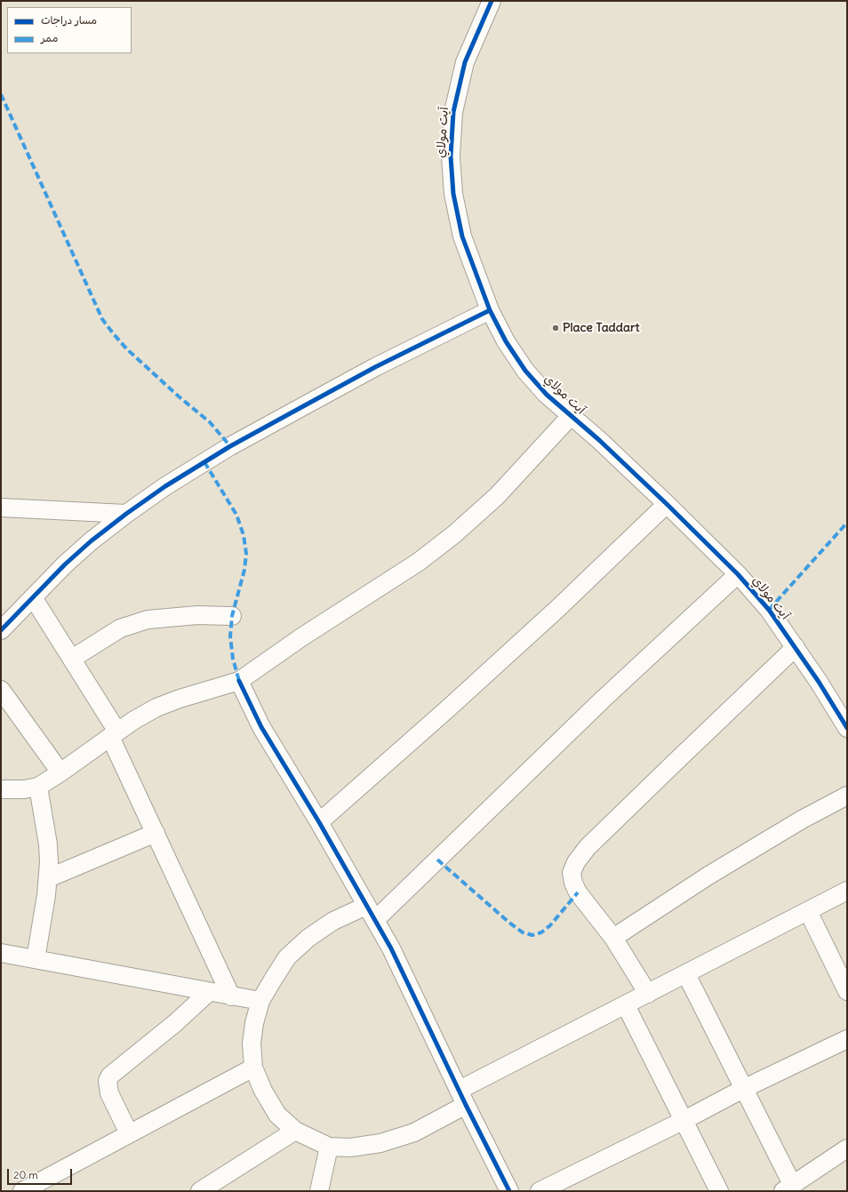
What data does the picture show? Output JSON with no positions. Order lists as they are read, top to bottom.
{
  "streets": {
    "street": ["آيت مولاي"]
  },
  "places": ["Place Taddart"],
  "legend": ["مسار دراجات", "ممر"],
  "scale_bar": "20 m"
}
